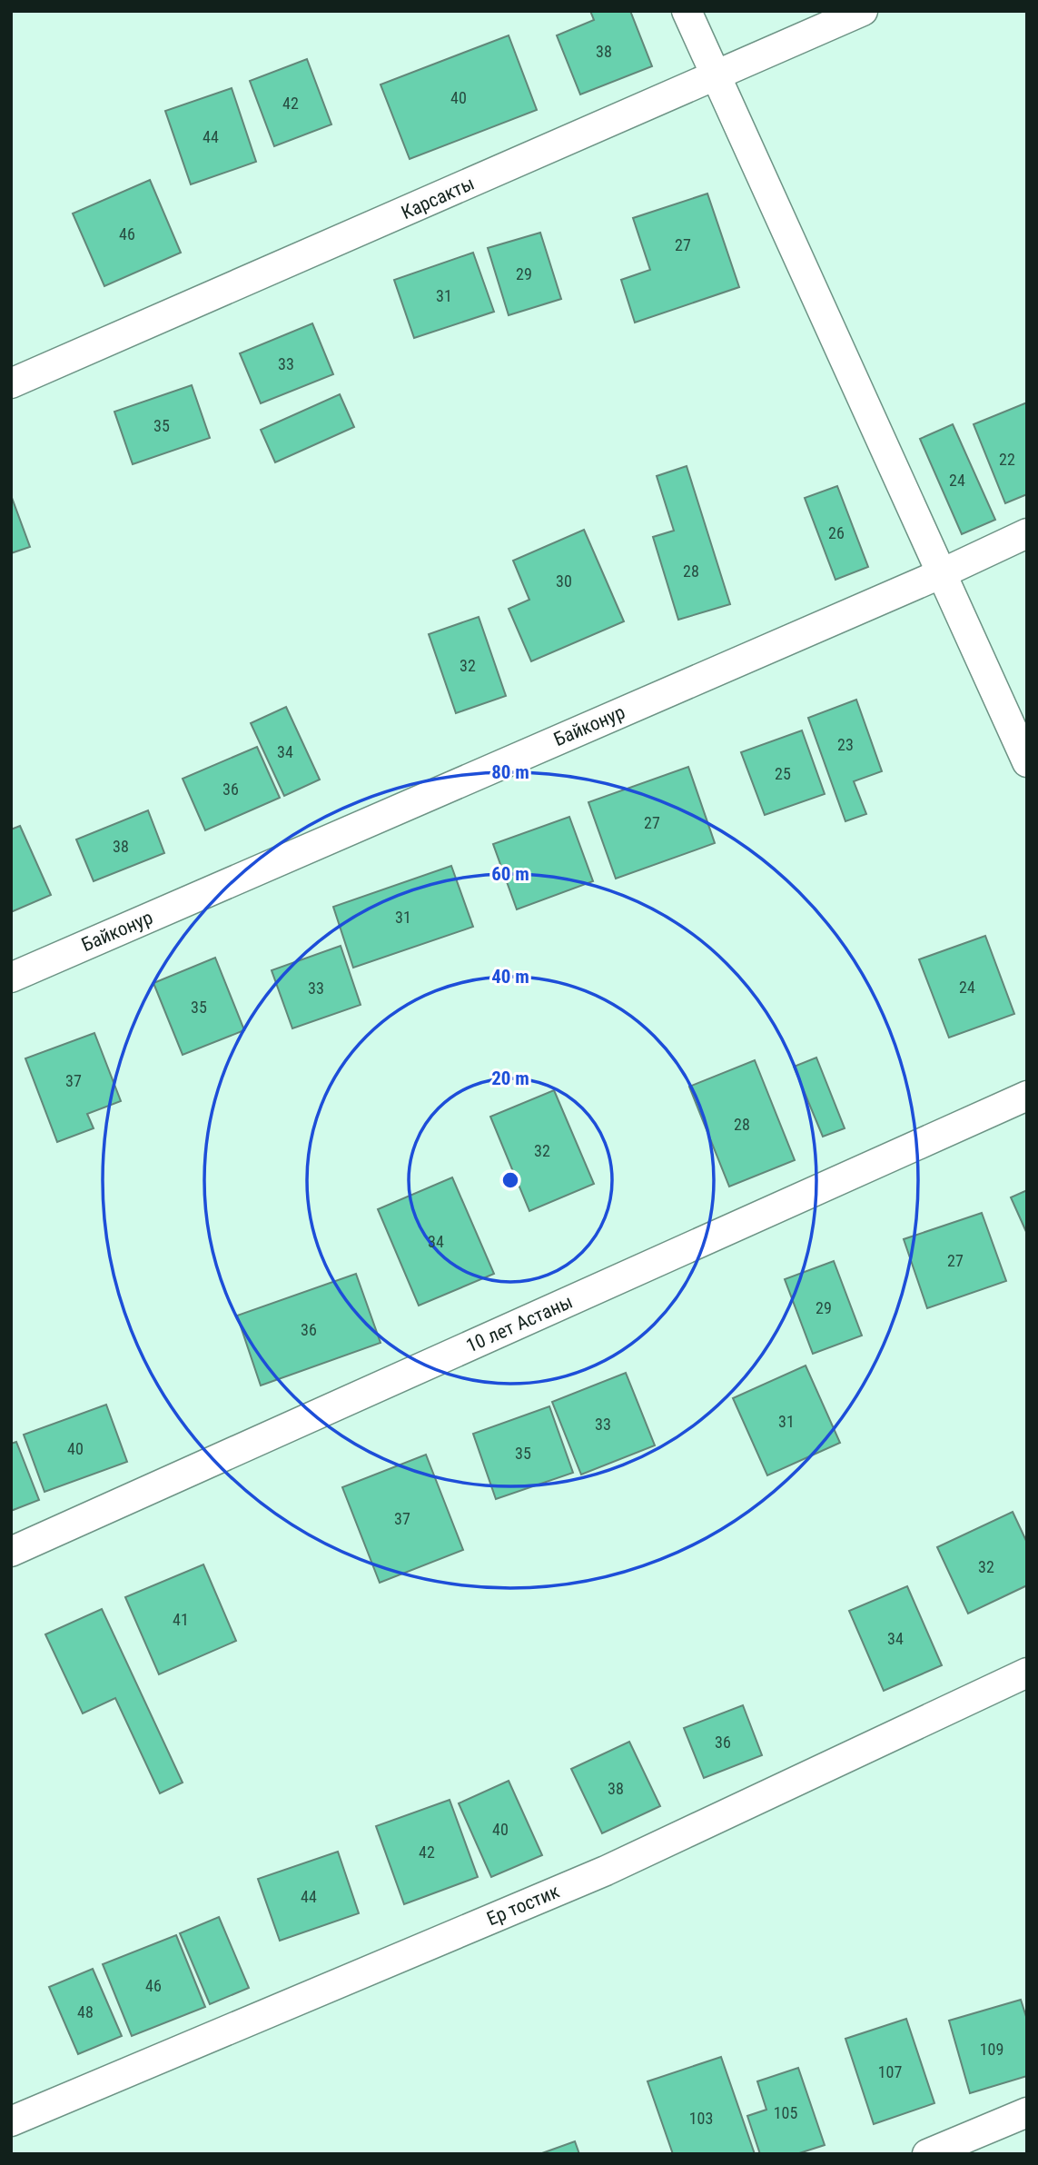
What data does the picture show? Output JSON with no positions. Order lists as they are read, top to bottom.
{
  "streets": {
    "street": [
      "Карсакты",
      "Байконур",
      "10 лет Астаны",
      "Ер тостик"
    ]
  },
  "house_numbers": [
    "38",
    "40",
    "42",
    "44",
    "46",
    "27",
    "29",
    "31",
    "33",
    "35",
    "22",
    "24",
    "26",
    "28",
    "30",
    "32",
    "23",
    "34",
    "25",
    "36",
    "27",
    "38",
    "31",
    "24",
    "33",
    "35",
    "37",
    "28",
    "32",
    "34",
    "27",
    "29",
    "36",
    "31",
    "33",
    "40",
    "35",
    "37",
    "32",
    "41",
    "34",
    "36",
    "38",
    "40",
    "42",
    "44",
    "46",
    "48",
    "109",
    "107",
    "105",
    "103"
  ],
  "rings": [
    "80 m",
    "60 m",
    "40 m",
    "20 m"
  ]
}
